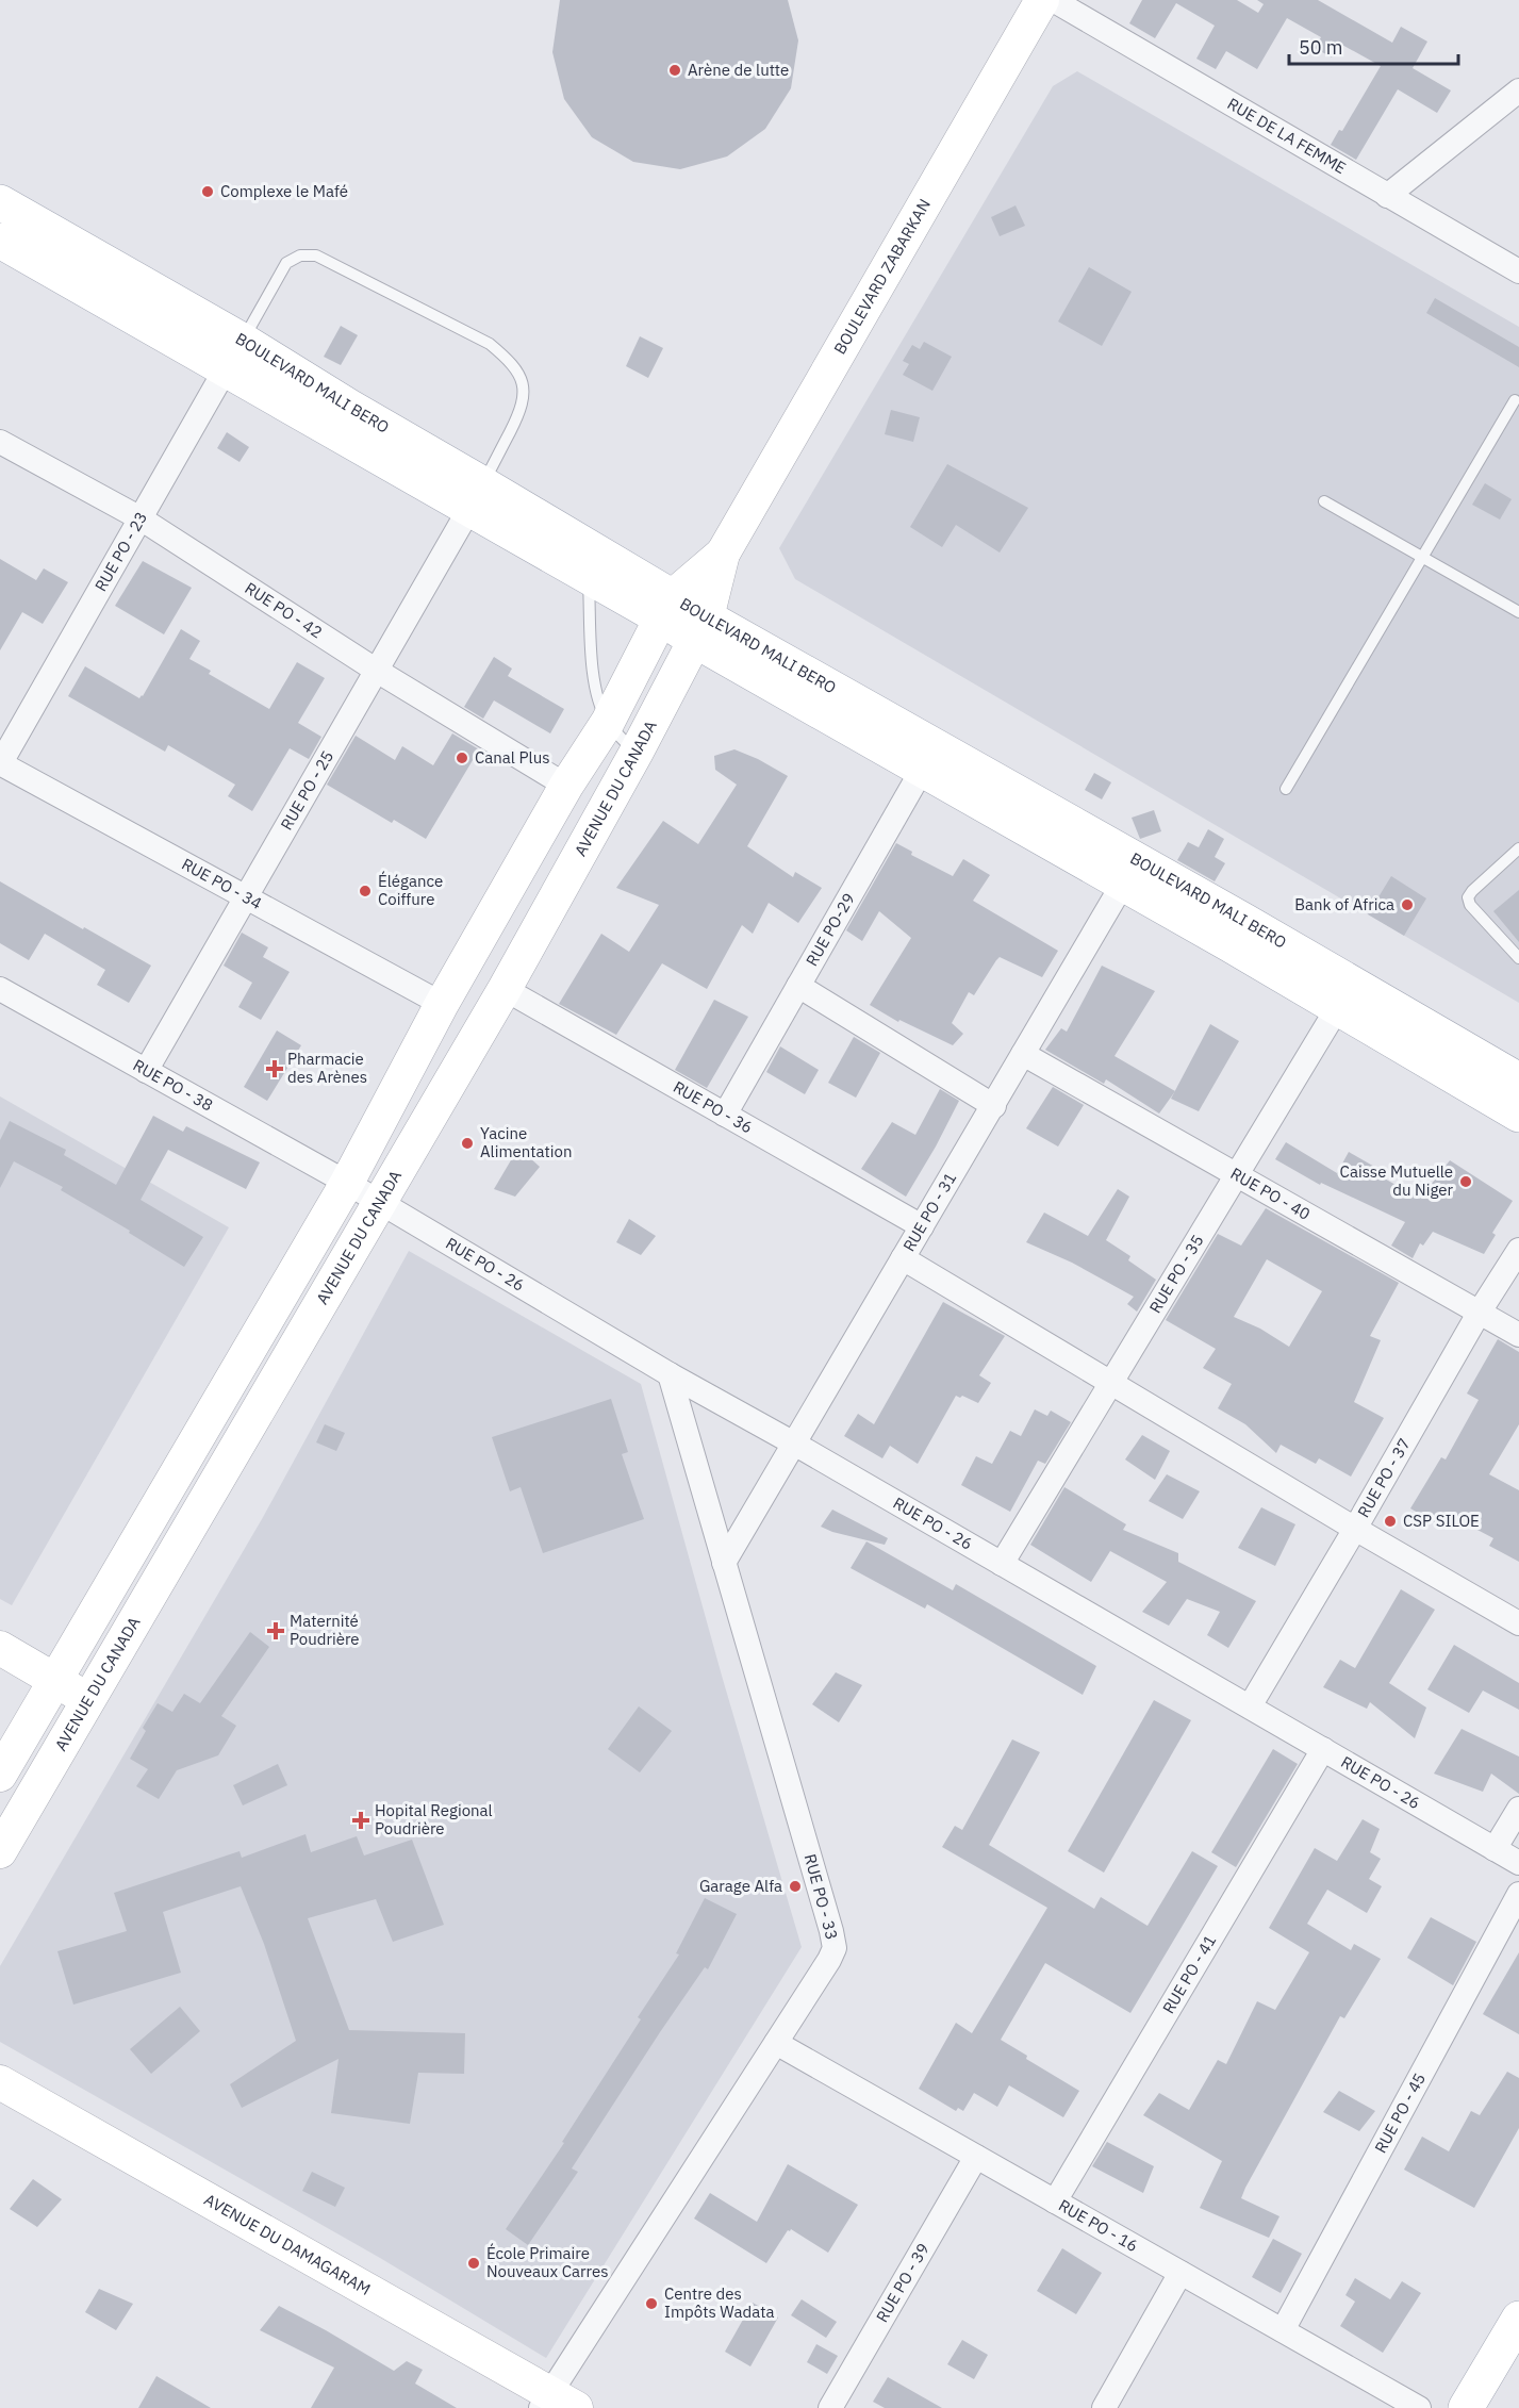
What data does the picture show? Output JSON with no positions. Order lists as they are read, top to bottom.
{
  "streets": {
    "main road": ["BOULEVARD MALI BERO"],
    "street": [
      "RUE DE LA FEMME",
      "BOULEVARD ZABARKAN",
      "RUE PO - 23",
      "RUE PO - 42",
      "AVENUE DU CANADA",
      "RUE PO - 25",
      "RUE PO - 34",
      "RUE PO-29",
      "RUE PO - 38",
      "RUE PO - 36",
      "RUE PO - 40",
      "RUE PO - 31",
      "RUE PO - 26",
      "RUE PO - 35",
      "RUE PO - 37",
      "RUE PO - 33",
      "RUE PO - 41",
      "RUE PO - 45",
      "RUE PO - 16",
      "AVENUE DU DAMAGARAM",
      "RUE PO - 39"
    ]
  },
  "crossings": [
    ["BOULEVARD ZABARKAN", "BOULEVARD MALI BERO"],
    ["BOULEVARD ZABARKAN", "AVENUE DU CANADA"],
    ["BOULEVARD MALI BERO", "RUE PO - 23"],
    ["BOULEVARD MALI BERO", "AVENUE DU CANADA"],
    ["BOULEVARD MALI BERO", "RUE PO - 25"],
    ["BOULEVARD MALI BERO", "RUE PO-29"],
    ["BOULEVARD MALI BERO", "RUE PO - 31"],
    ["BOULEVARD MALI BERO", "RUE PO - 35"],
    ["RUE PO - 23", "RUE PO - 42"],
    ["RUE PO - 23", "RUE PO - 34"],
    ["RUE PO - 42", "RUE PO - 25"],
    ["AVENUE DU CANADA", "RUE PO - 36"],
    ["AVENUE DU CANADA", "RUE PO - 26"],
    ["RUE PO - 25", "RUE PO - 34"],
    ["RUE PO - 25", "RUE PO - 38"],
    ["RUE PO-29", "RUE PO - 36"],
    ["RUE PO - 38", "RUE PO - 26"],
    ["RUE PO - 36", "RUE PO - 31"],
    ["RUE PO - 40", "RUE PO - 31"],
    ["RUE PO - 40", "RUE PO - 35"],
    ["RUE PO - 40", "RUE PO - 37"],
    ["RUE PO - 31", "RUE PO - 26"],
    ["RUE PO - 31", "RUE PO - 33"],
    ["RUE PO - 26", "RUE PO - 35"],
    ["RUE PO - 26", "RUE PO - 37"],
    ["RUE PO - 26", "RUE PO - 33"],
    ["RUE PO - 26", "RUE PO - 41"],
    ["RUE PO - 33", "RUE PO - 16"],
    ["RUE PO - 33", "AVENUE DU DAMAGARAM"],
    ["RUE PO - 41", "RUE PO - 16"],
    ["RUE PO - 45", "RUE PO - 16"],
    ["RUE PO - 16", "RUE PO - 39"]
  ],
  "places": {
    "other": [
      "Arène de lutte",
      "Complexe le Mafé",
      "Canal Plus",
      "Élégance Coiffure",
      "Bank of Africa",
      "Yacine Alimentation",
      "Caisse Mutuelle du Niger",
      "CSP SILOE",
      "Garage Alfa",
      "École Primaire Nouveaux Carres",
      "Centre des Impôts Wadata"
    ],
    "health": ["Pharmacie des Arènes", "Maternité Poudrière", "Hopital Regional Poudrière"]
  },
  "scale_bar": "50 m"
}
